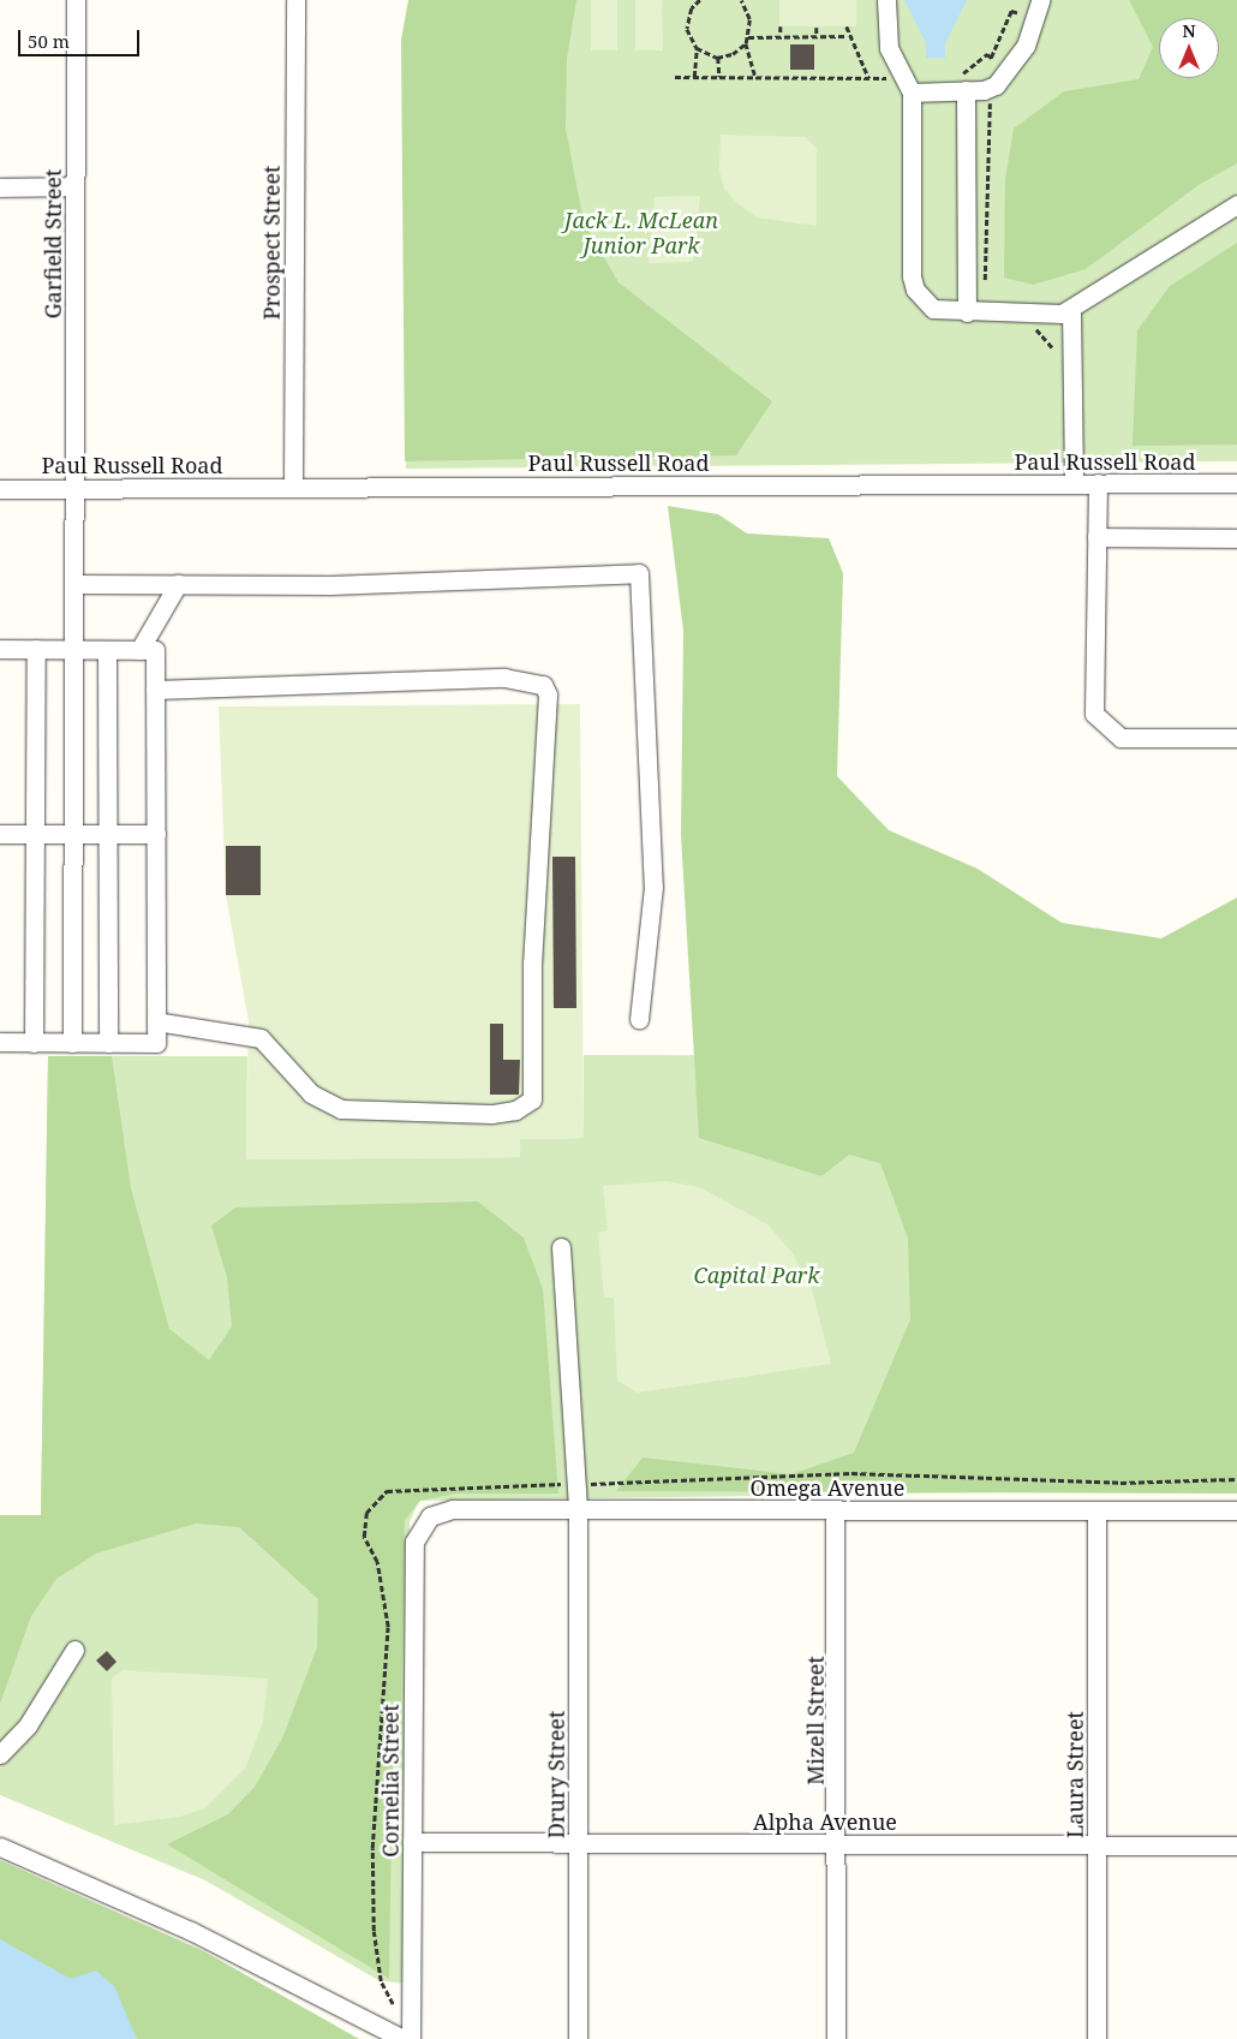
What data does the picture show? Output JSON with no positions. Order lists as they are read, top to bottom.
{
  "streets": {
    "street": [
      "Prospect Street",
      "Garfield Street",
      "Paul Russell Road",
      "Omega Avenue",
      "Mizell Street",
      "Drury Street",
      "Laura Street",
      "Cornelia Street",
      "Alpha Avenue"
    ]
  },
  "crossings": [
    ["Prospect Street", "Paul Russell Road"],
    ["Garfield Street", "Paul Russell Road"],
    ["Omega Avenue", "Mizell Street"],
    ["Omega Avenue", "Drury Street"],
    ["Omega Avenue", "Laura Street"],
    ["Omega Avenue", "Cornelia Street"],
    ["Mizell Street", "Alpha Avenue"],
    ["Drury Street", "Alpha Avenue"],
    ["Laura Street", "Alpha Avenue"],
    ["Cornelia Street", "Alpha Avenue"]
  ],
  "parks": ["Jack L. McLean Junior Park", "Capital Park"],
  "scale_bar": "50 m",
  "north": "top"
}
